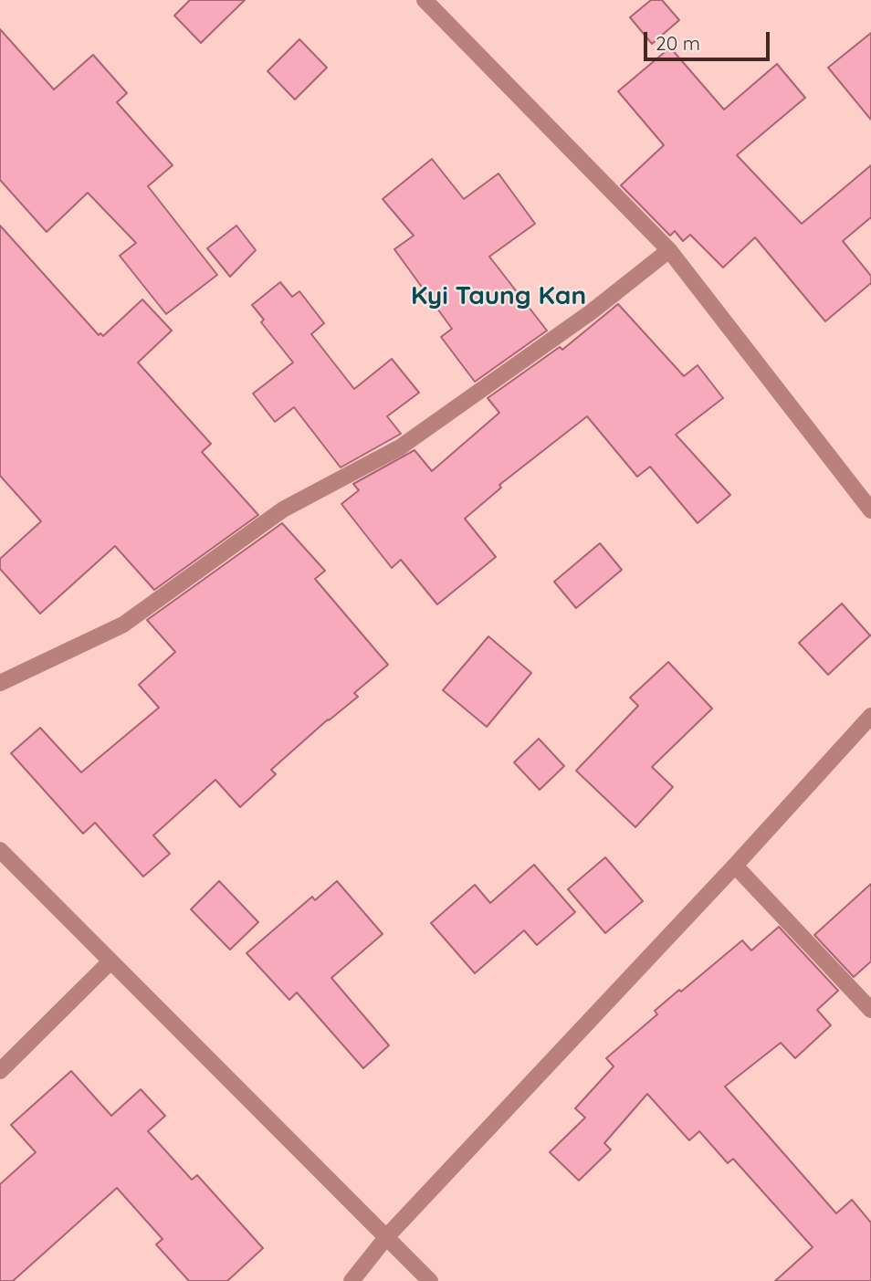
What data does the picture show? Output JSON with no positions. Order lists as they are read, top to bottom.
{
  "districts": ["Kyi Taung Kan"],
  "scale_bar": "20 m"
}
